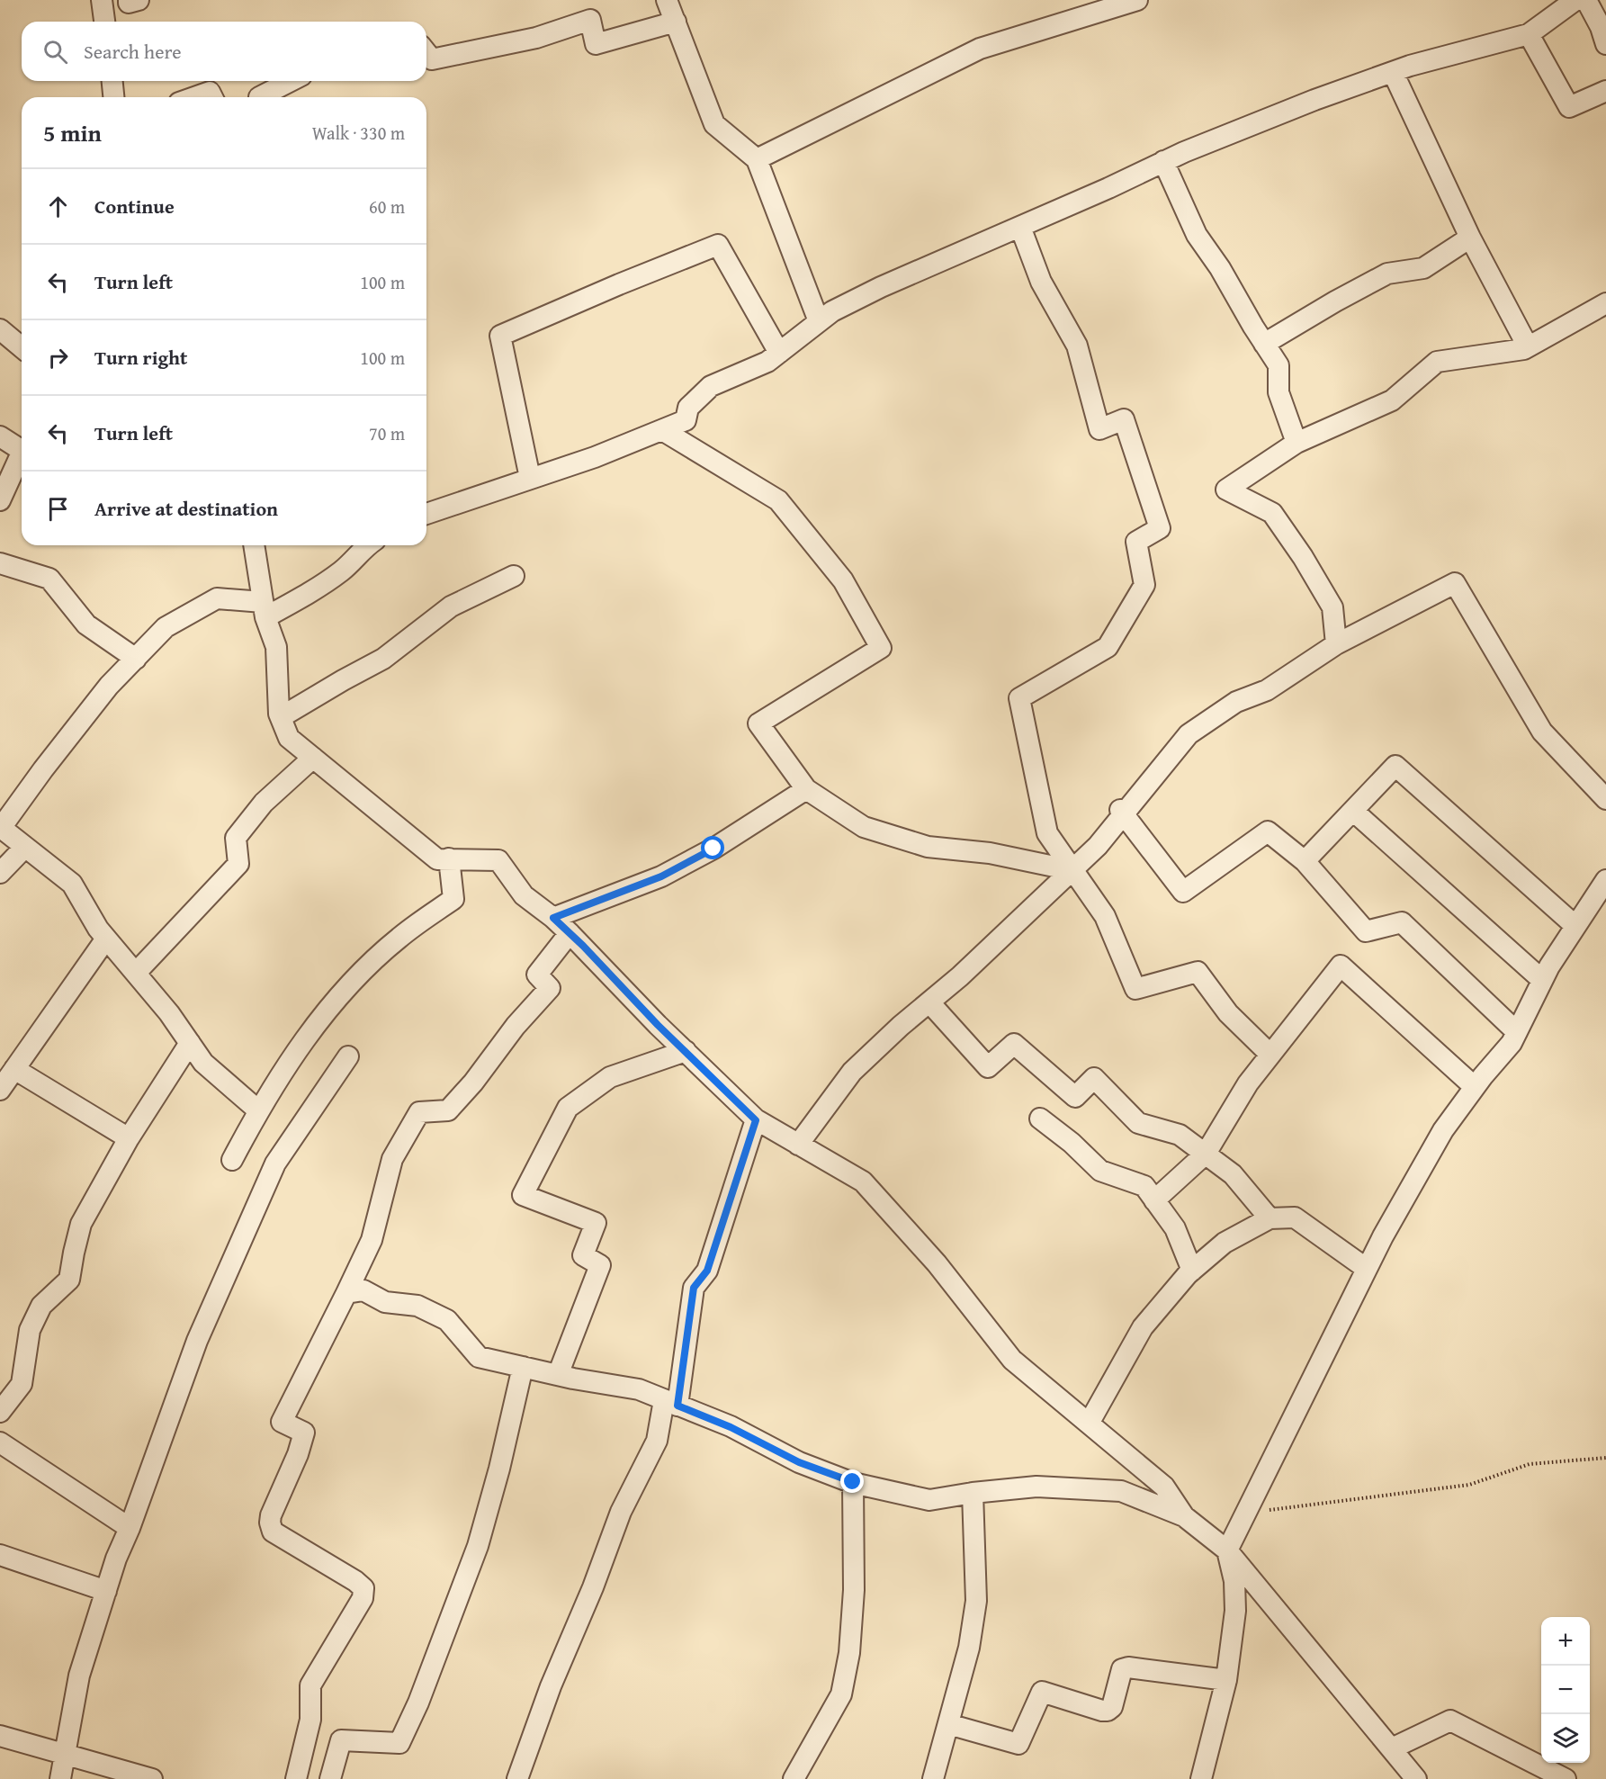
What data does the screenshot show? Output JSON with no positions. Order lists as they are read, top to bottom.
{
  "page": {
    "search": "Search here",
    "heading": ["5 min", "Walk · 330 m"],
    "list": [
      ["Continue", "60 m"],
      ["Turn left", "100 m"],
      ["Turn right", "100 m"],
      ["Turn left", "70 m"],
      "Arrive at destination"
    ],
    "map_buttons": ["+", "−"]
  }
}
